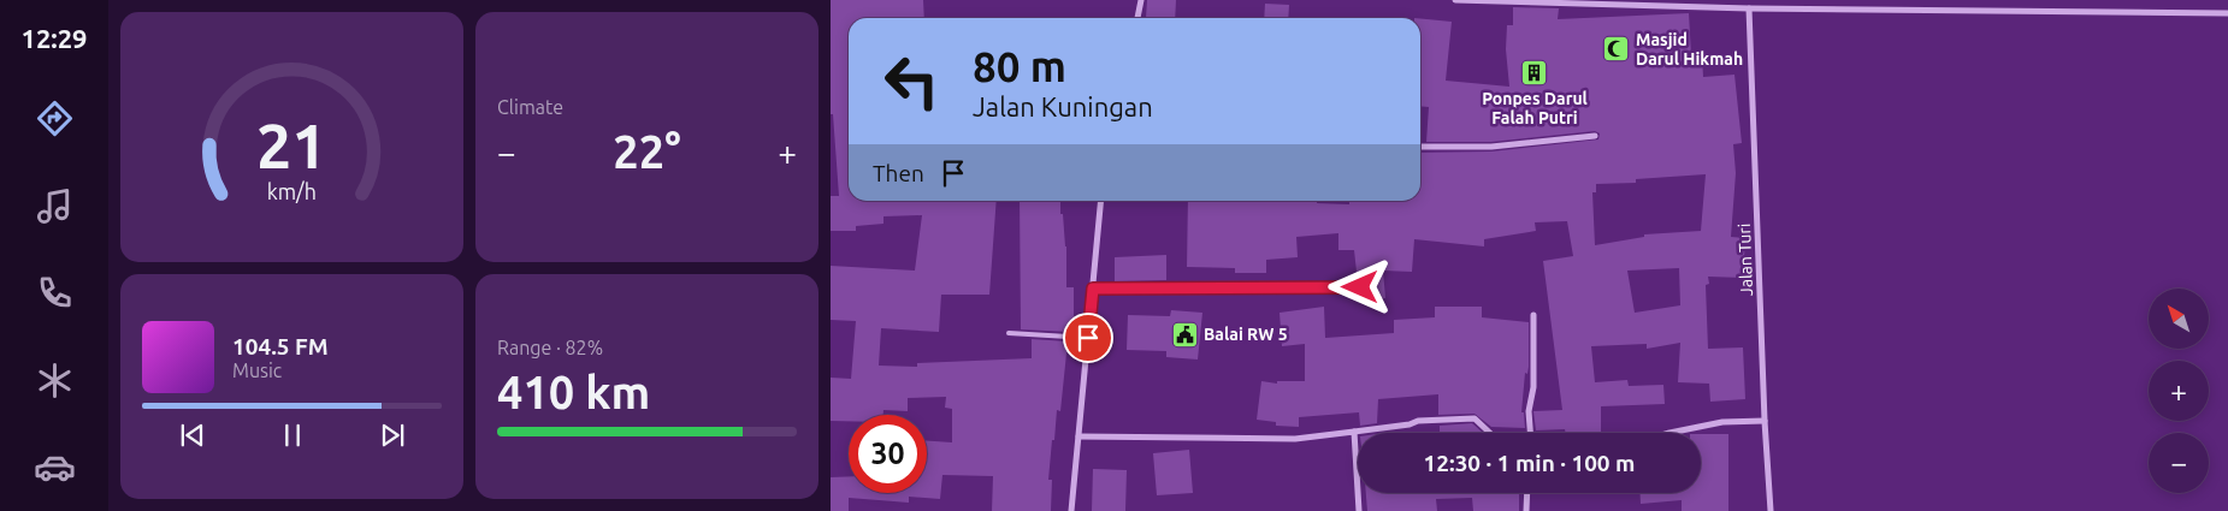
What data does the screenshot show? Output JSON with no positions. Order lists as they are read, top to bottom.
{
  "streets": {
    "street": ["Jalan Turi"]
  },
  "places": {
    "mosque": ["Masjid Darul Hikmah"],
    "building": ["Ponpes Darul Falah Putri"],
    "public building": ["Balai RW 5"]
  },
  "north": "top left",
  "page": {
    "tabs": "12:29",
    "tile": [
      "Climate",
      ["Range · 82%", "410 km"]
    ],
    "turn": ["80 m", "Jalan Kuningan"],
    "heat": ["−", "22°", "+"],
    "then": "Then",
    "map_buttons": ["+", "−"],
    "song": ["104.5 FM", "Music"],
    "limit": "30",
    "trip": "12:30 · 1 min · 100 m",
    "gauge": ["21", "km/h"]
  }
}
